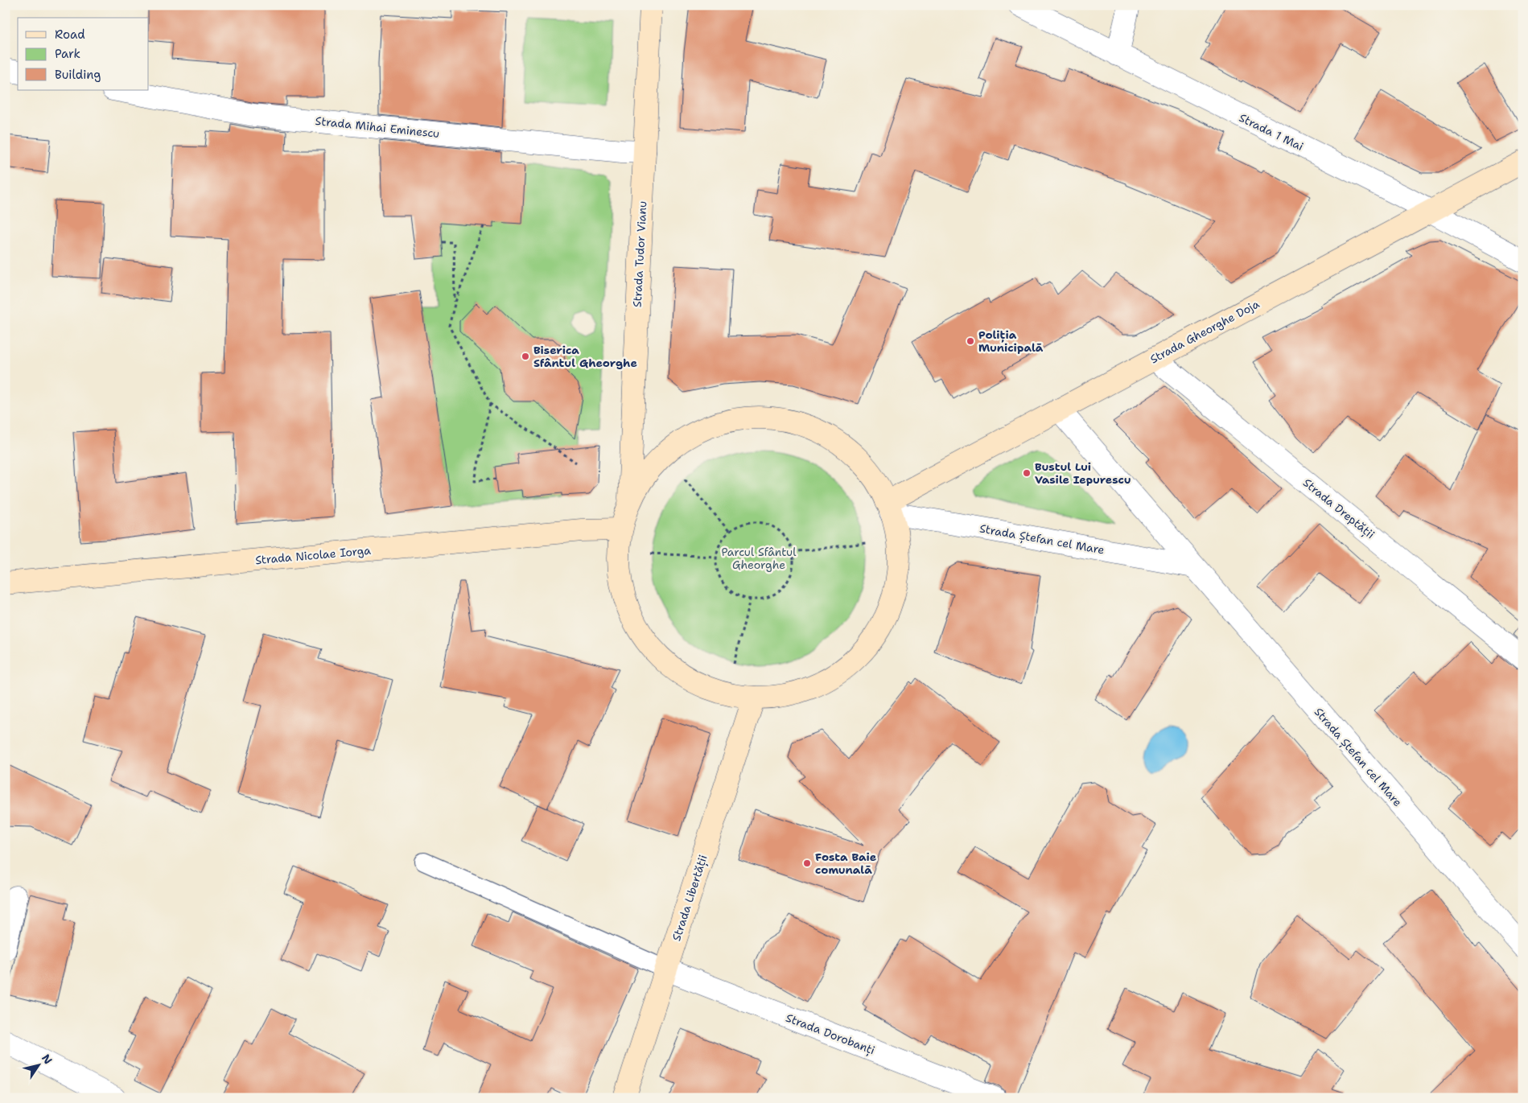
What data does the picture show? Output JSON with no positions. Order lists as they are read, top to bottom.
{
  "streets": {
    "street": [
      "Strada Mihai Eminescu",
      "Strada 1 Mai",
      "Strada Tudor Vianu",
      "Strada Gheorghe Doja",
      "Strada Dreptății",
      "Strada Ștefan cel Mare",
      "Strada Nicolae Iorga",
      "Strada Libertății",
      "Strada Dorobanți"
    ]
  },
  "crossings": [
    ["Strada Mihai Eminescu", "Strada Tudor Vianu"],
    ["Strada 1 Mai", "Strada Gheorghe Doja"],
    ["Strada Gheorghe Doja", "Strada Dreptății"],
    ["Strada Gheorghe Doja", "Strada Ștefan cel Mare"],
    ["Strada Libertății", "Strada Dorobanți"]
  ],
  "parks": ["Parcul Sfântul Gheorghe"],
  "places": [
    "Poliția Municipală",
    "Biserica Sfântul Gheorghe",
    "Bustul Lui Vasile Iepurescu",
    "Fosta Baie comunală"
  ],
  "legend": ["Road", "Park", "Building"],
  "north": "top right"
}
